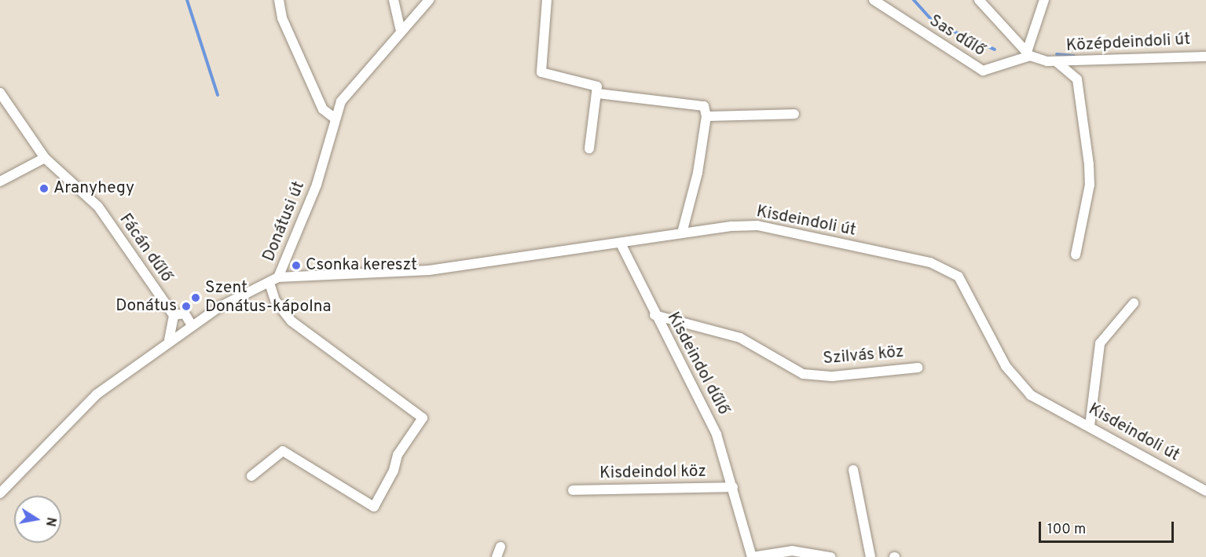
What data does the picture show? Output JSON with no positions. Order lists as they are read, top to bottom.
{
  "streets": {
    "street": [
      "Sas dűlő",
      "Középdeindoli út",
      "Donátusi út",
      "Kisdeindoli út",
      "Fácán dűlő",
      "Szilvás köz",
      "Kisdeindol dűlő",
      "Kisdeindol köz"
    ]
  },
  "crossings": [
    ["Sas dűlő", "Középdeindoli út"],
    ["Donátusi út", "Kisdeindoli út"],
    ["Donátusi út", "Fácán dűlő"],
    ["Kisdeindoli út", "Kisdeindol dűlő"],
    ["Szilvás köz", "Kisdeindol dűlő"],
    ["Kisdeindol dűlő", "Kisdeindol köz"]
  ],
  "places": [
    "Aranyhegy",
    "Csonka kereszt",
    "Szent Donátus-kápolna",
    "Donátus"
  ],
  "scale_bar": "100 m",
  "north": "right"
}
